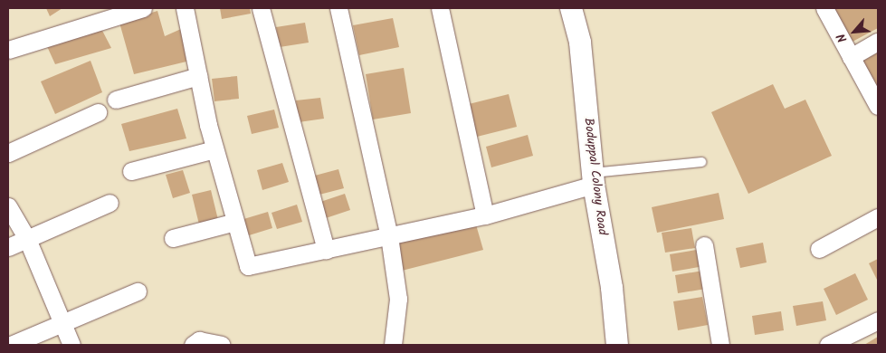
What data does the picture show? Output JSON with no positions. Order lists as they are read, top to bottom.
{
  "streets": {
    "street": ["Boduppal Colony Road"]
  },
  "north": "bottom left"
}
